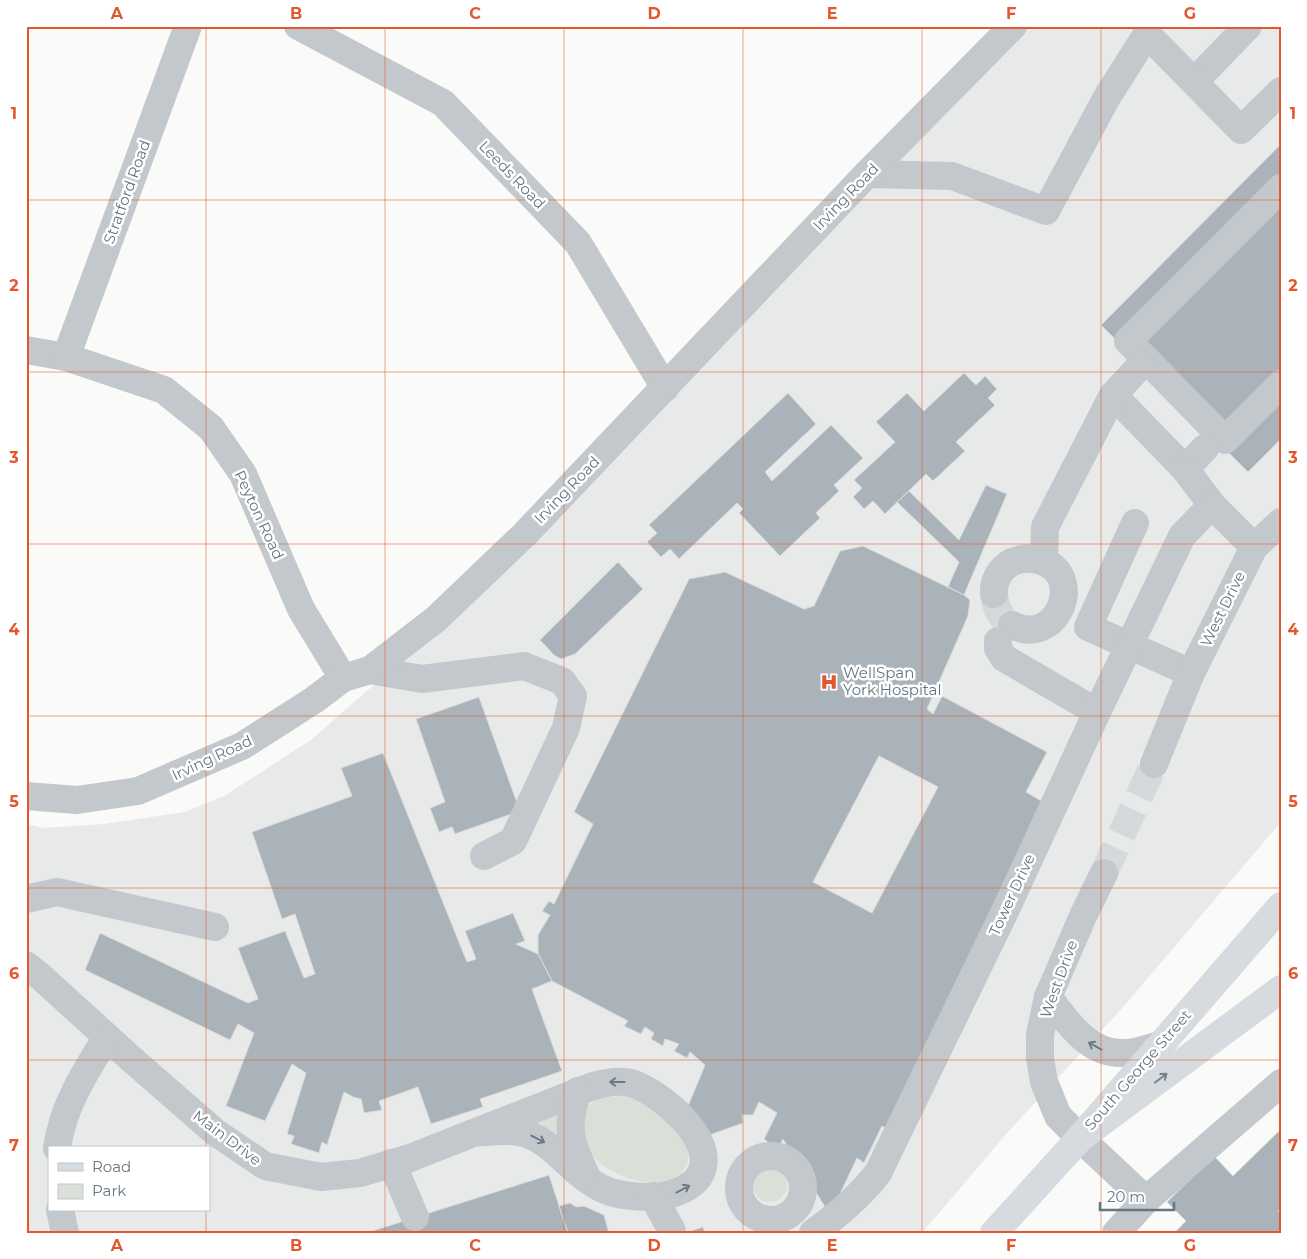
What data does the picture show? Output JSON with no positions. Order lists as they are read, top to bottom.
{
  "streets": {
    "main road": ["South George Street"],
    "street": [
      "Leeds Road",
      "Stratford Road",
      "Irving Road",
      "Peyton Road",
      "West Drive",
      "Tower Drive",
      "Main Drive"
    ]
  },
  "crossings": [
    ["Leeds Road", "Irving Road"],
    ["Stratford Road", "Peyton Road"],
    ["Irving Road", "Peyton Road"],
    ["West Drive", "South George Street"]
  ],
  "places": {
    "hospital": ["WellSpan York Hospital"]
  },
  "legend": ["Road", "Park"],
  "scale_bar": "20 m",
  "grid": {
    "columns": [
      "A",
      "B",
      "C",
      "D",
      "E",
      "F",
      "G"
    ],
    "rows": [
      "1",
      "2",
      "3",
      "4",
      "5",
      "6",
      "7"
    ]
  }
}
